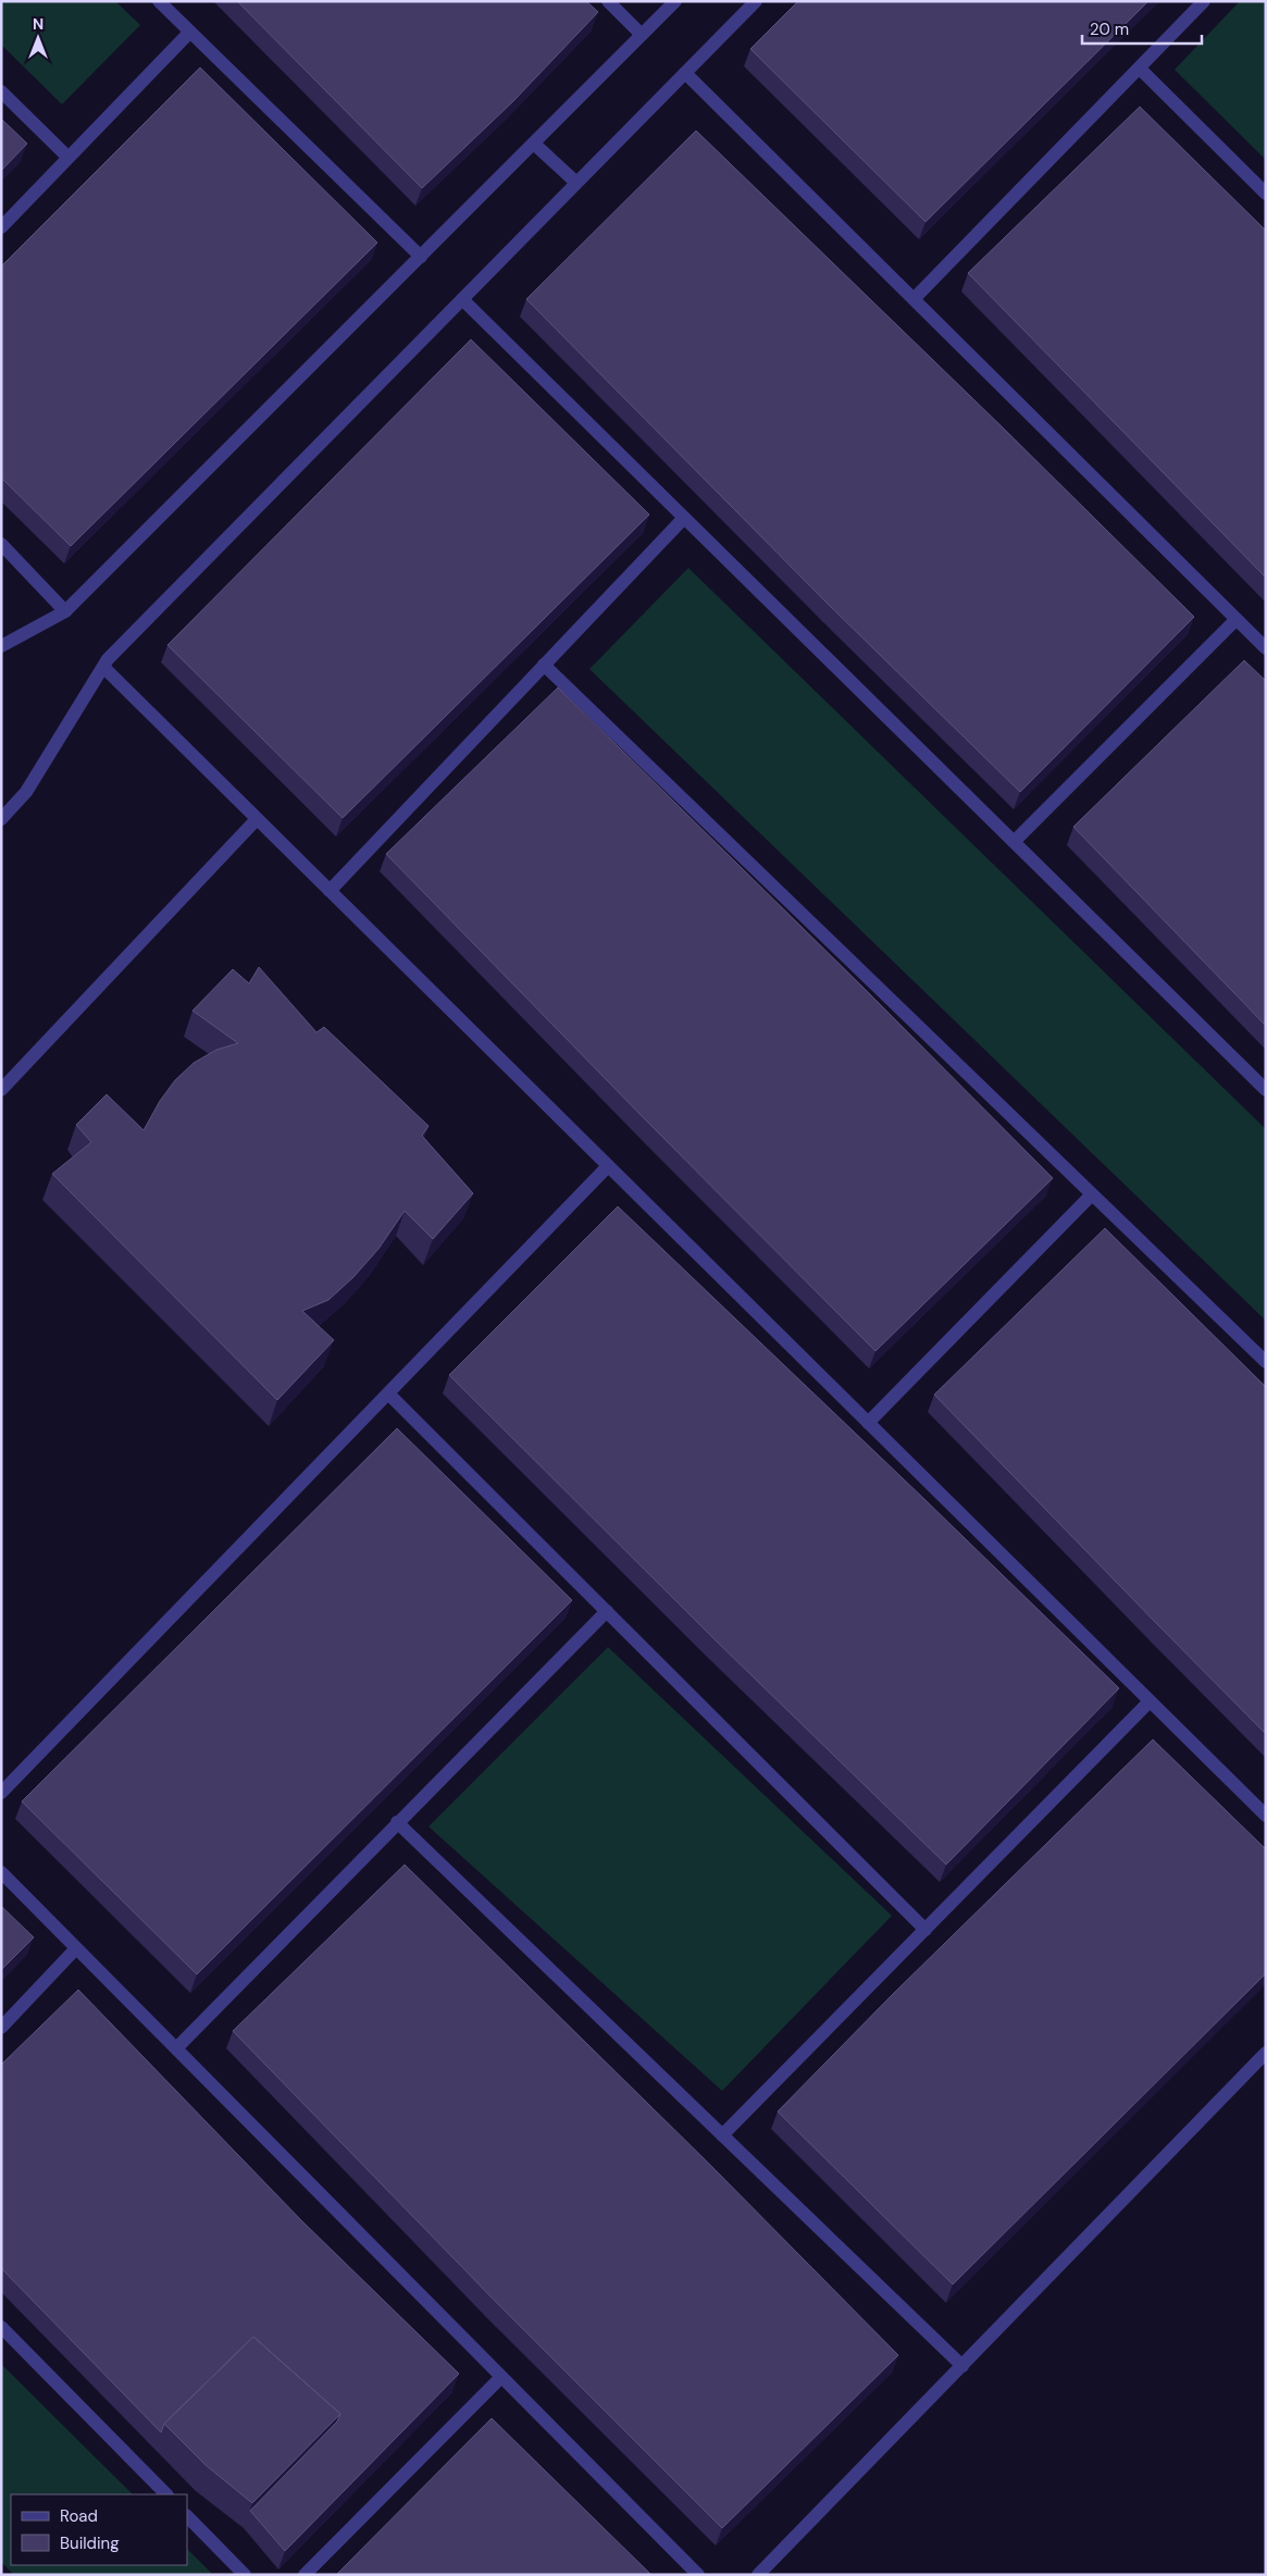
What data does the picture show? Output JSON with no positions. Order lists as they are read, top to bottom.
{
  "legend": ["Road", "Building"],
  "scale_bar": "20 m",
  "north": "top"
}
